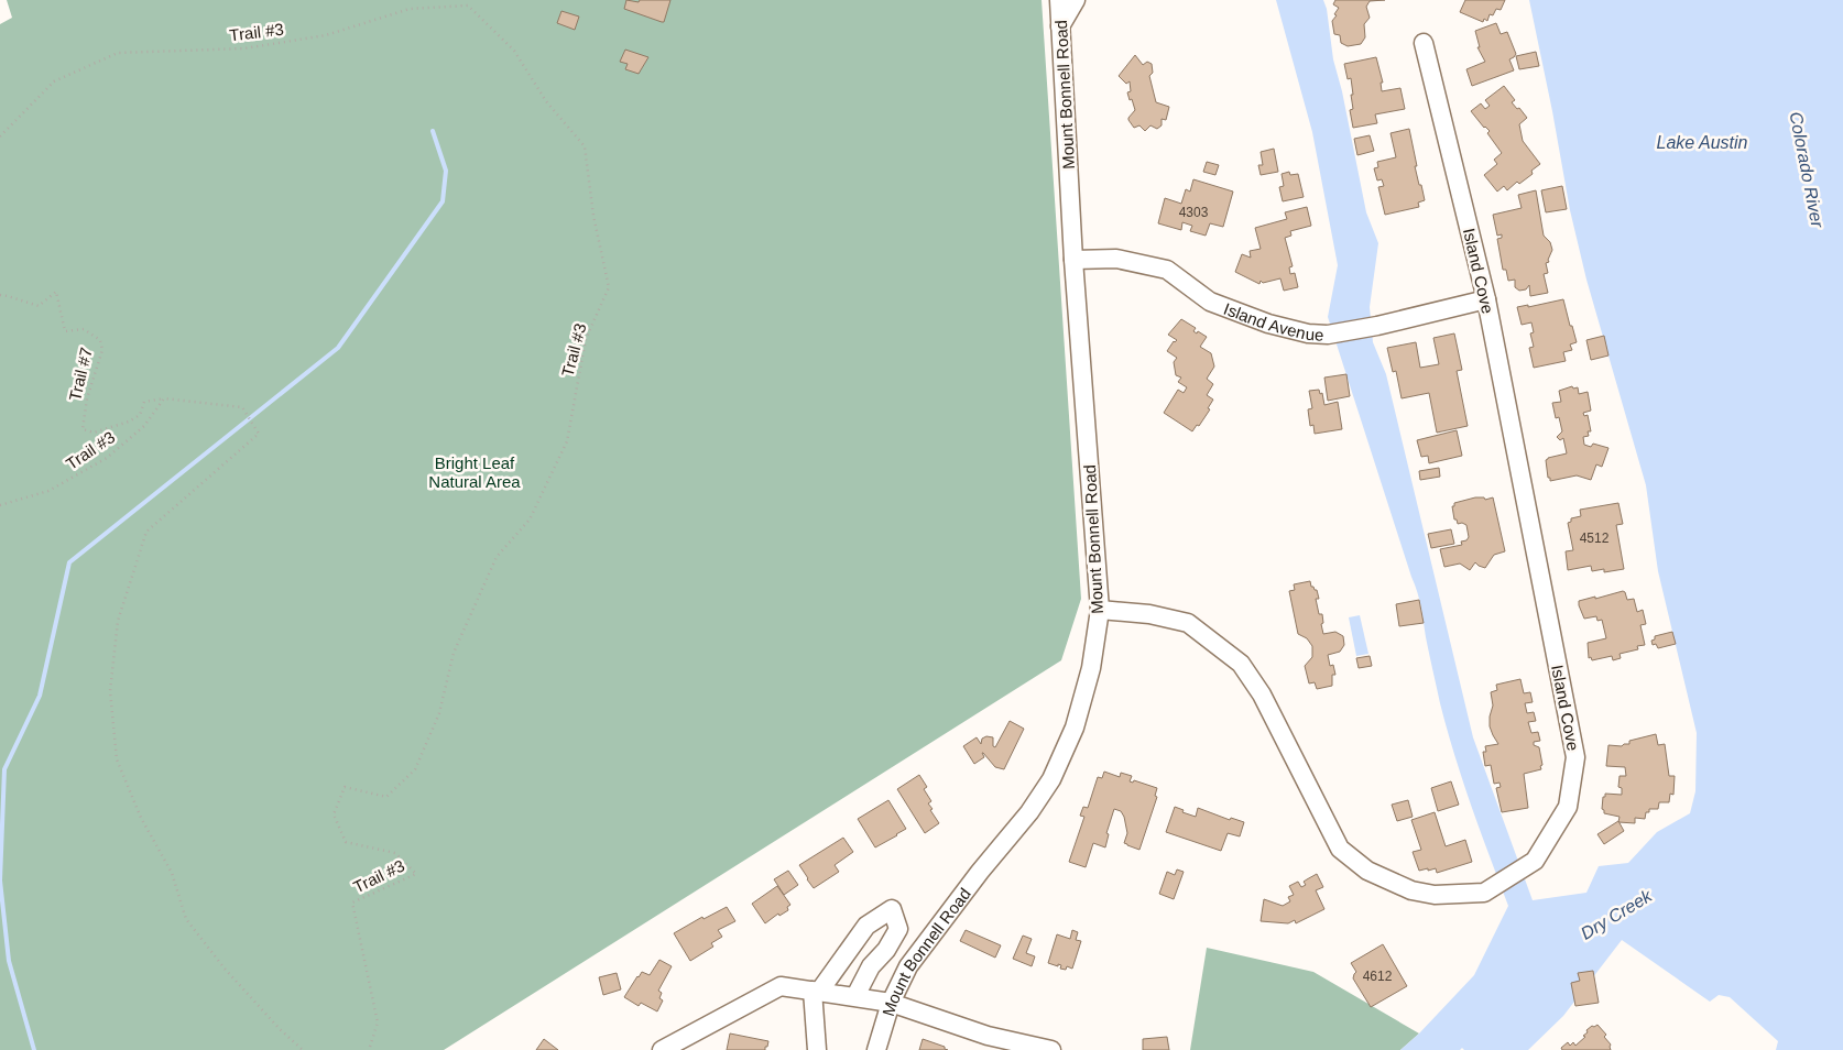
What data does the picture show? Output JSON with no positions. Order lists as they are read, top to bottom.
{
  "streets": {
    "street": ["Mount Bonnell Road", "Island Cove", "Island Avenue"],
    "path": ["Trail #3", "Trail #7"]
  },
  "crossings": [
    ["Trail #3", "Trail #7"],
    ["Mount Bonnell Road", "Island Cove"],
    ["Mount Bonnell Road", "Island Avenue"],
    ["Island Cove", "Island Avenue"]
  ],
  "water": ["Lake Austin", "Colorado River", "Dry Creek"],
  "parks": ["Bright Leaf Natural Area"],
  "house_numbers": ["4303", "4512", "4612"]
}
